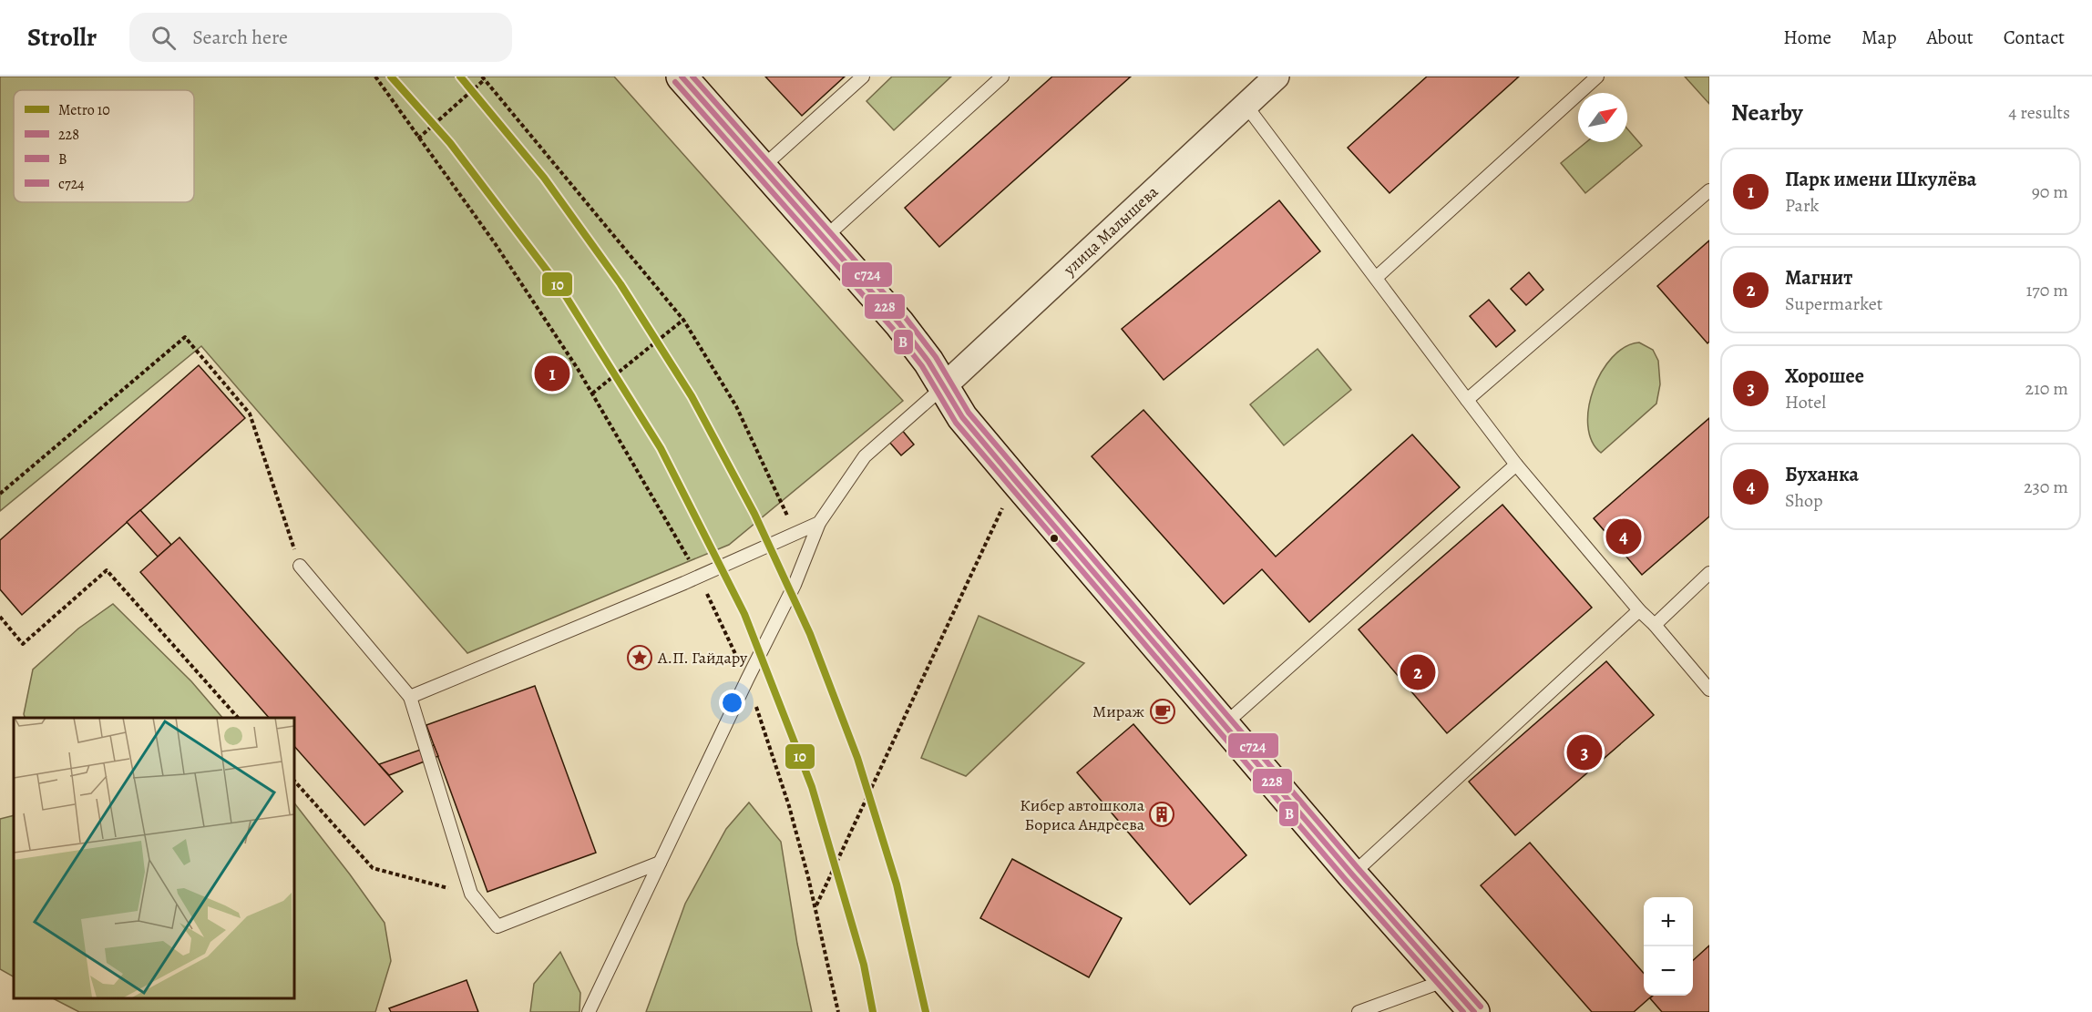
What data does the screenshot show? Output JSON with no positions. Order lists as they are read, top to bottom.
{
  "streets": {
    "street": ["улица Малышева"]
  },
  "places": {
    "place": ["А.П. Гайдару"],
    "cafe": ["Мираж"],
    "building": ["Кибер автошкола Бориса Андреева"]
  },
  "lines": [
    "metro line 10",
    "transit line 228",
    "transit line с724",
    "transit line В"
  ],
  "legend": [
    "Metro 10",
    "228",
    "В",
    "с724"
  ],
  "north": "top right",
  "page": {
    "header": "Strollr",
    "search": "Search here",
    "nav": [
      "Home",
      "Map",
      "About",
      "Contact"
    ],
    "heading": ["Nearby", "4 results"],
    "list": [
      {
        "mark": "1",
        "name": "Парк имени Шкулёва",
        "note": "Park",
        "value": "90 m"
      },
      {
        "mark": "2",
        "name": "Магнит",
        "note": "Supermarket",
        "value": "170 m"
      },
      {
        "mark": "3",
        "name": "Хорошее",
        "note": "Hotel",
        "value": "210 m"
      },
      {
        "mark": "4",
        "name": "Буханка",
        "note": "Shop",
        "value": "230 m"
      }
    ],
    "pins": [
      "1",
      "4",
      "2",
      "3"
    ],
    "map_buttons": ["+", "−"]
  }
}
